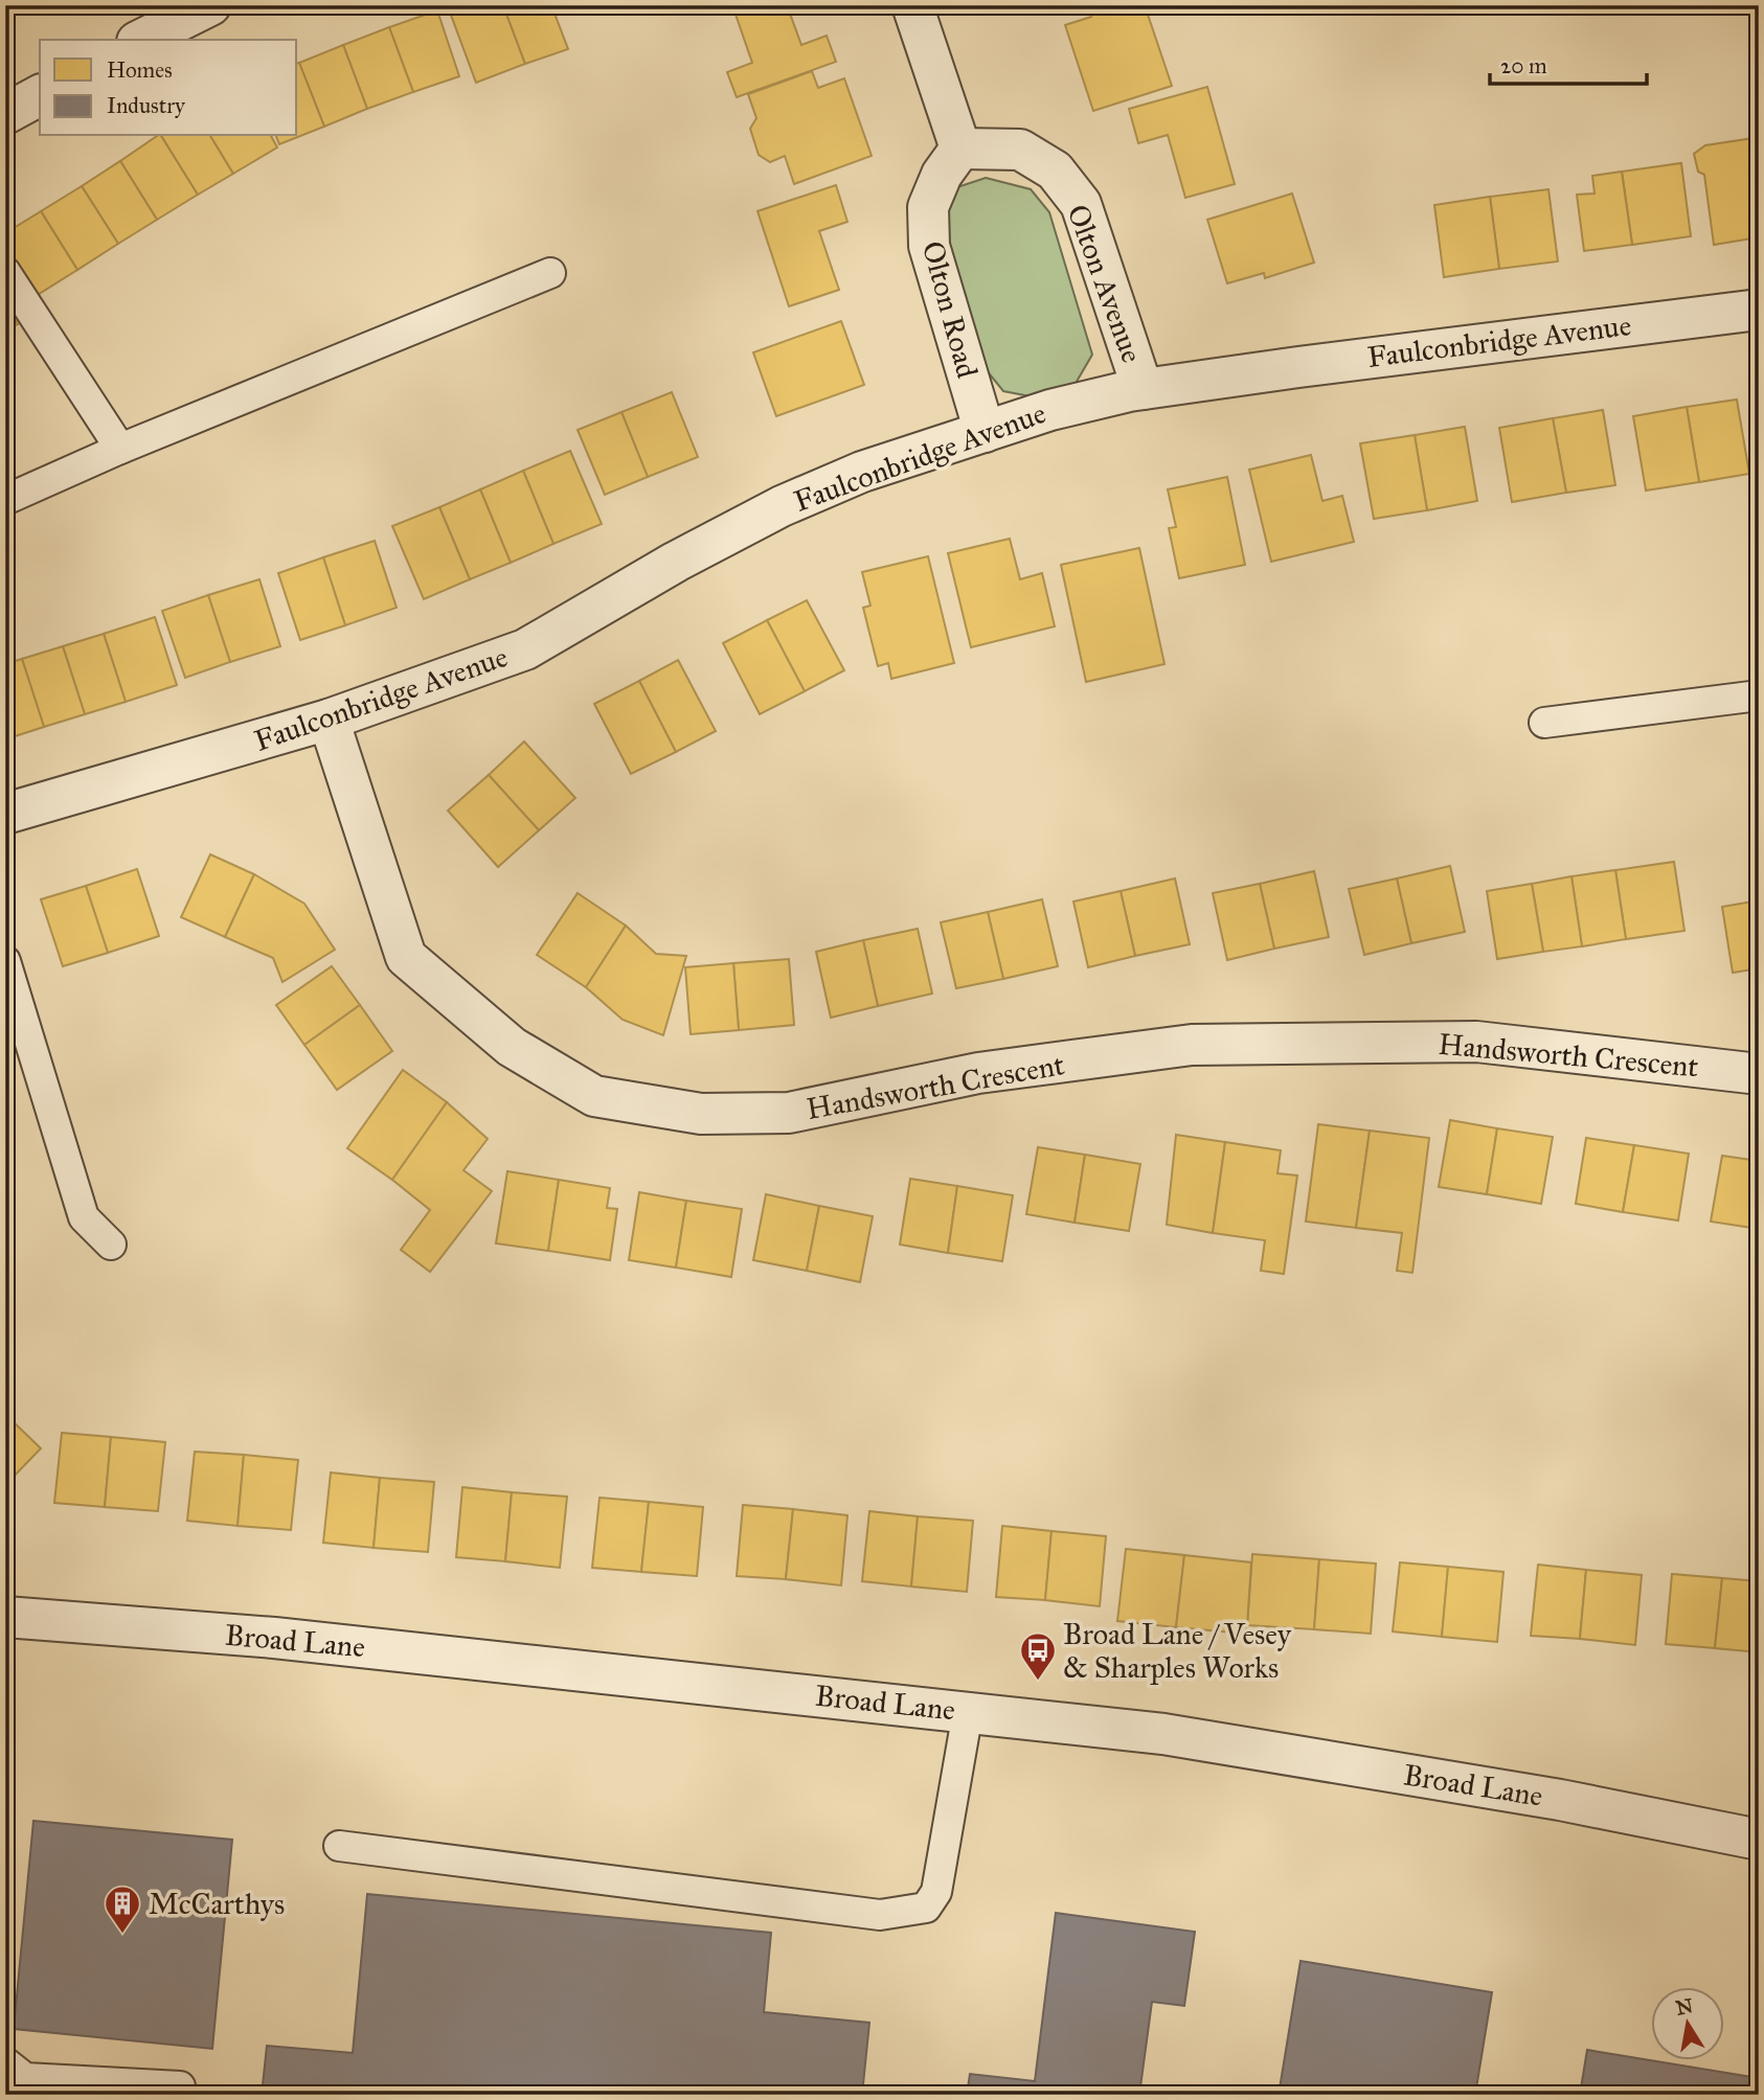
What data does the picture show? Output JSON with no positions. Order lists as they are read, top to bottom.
{
  "streets": {
    "street": [
      "Olton Avenue",
      "Olton Road",
      "Faulconbridge Avenue",
      "Handsworth Crescent",
      "Broad Lane"
    ]
  },
  "crossings": [
    ["Olton Avenue", "Olton Road"],
    ["Olton Avenue", "Faulconbridge Avenue"],
    ["Olton Road", "Faulconbridge Avenue"],
    ["Faulconbridge Avenue", "Handsworth Crescent"]
  ],
  "places": {
    "bus stop": ["Broad Lane / Vesey & Sharples Works"],
    "building": ["McCarthys"]
  },
  "legend": ["Homes", "Industry"],
  "scale_bar": "20 m",
  "north": "top"
}
